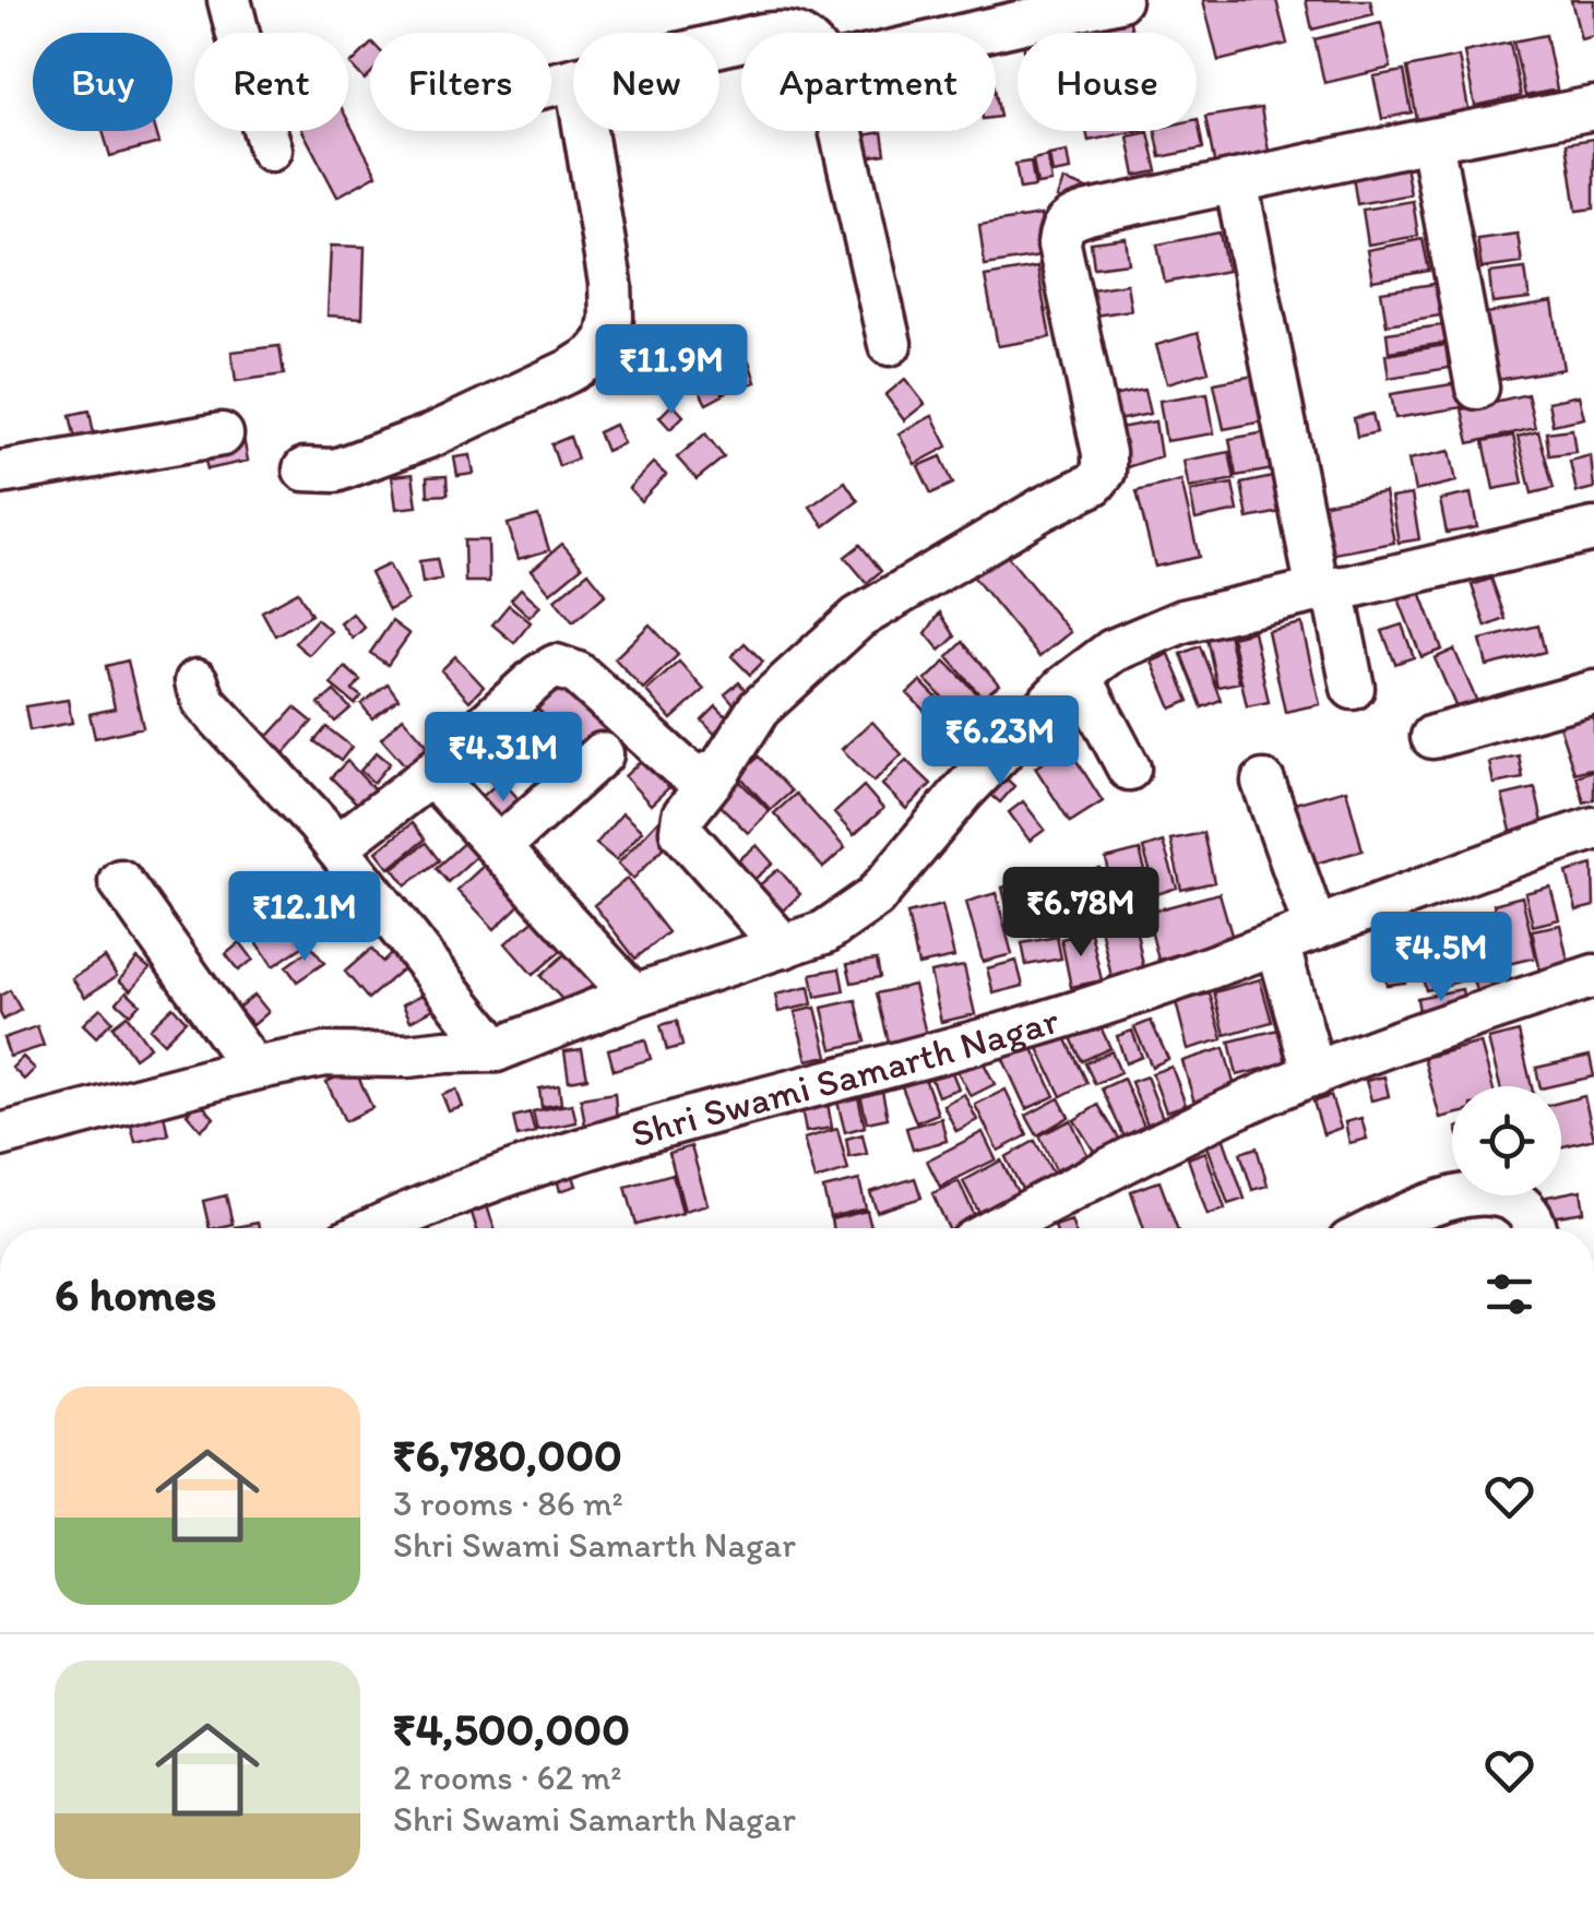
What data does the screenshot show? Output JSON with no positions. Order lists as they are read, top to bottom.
{
  "streets": {
    "street": ["Shri Swami Samarth Nagar"]
  },
  "page": {
    "chip": [
      "Buy",
      "Rent",
      "Filters",
      "New",
      "Apartment",
      "House"
    ],
    "price": [
      "₹11.9M",
      "₹6.23M",
      "₹4.31M",
      "₹6.78M",
      "₹12.1M",
      "₹4.5M"
    ],
    "heading": "6 homes",
    "list": [
      {
        "name": "₹6,780,000",
        "note": "3 rooms · 86 m² · Shri Swami Samarth Nagar"
      },
      {
        "name": "₹4,500,000",
        "note": "2 rooms · 62 m² · Shri Swami Samarth Nagar"
      }
    ]
  }
}
